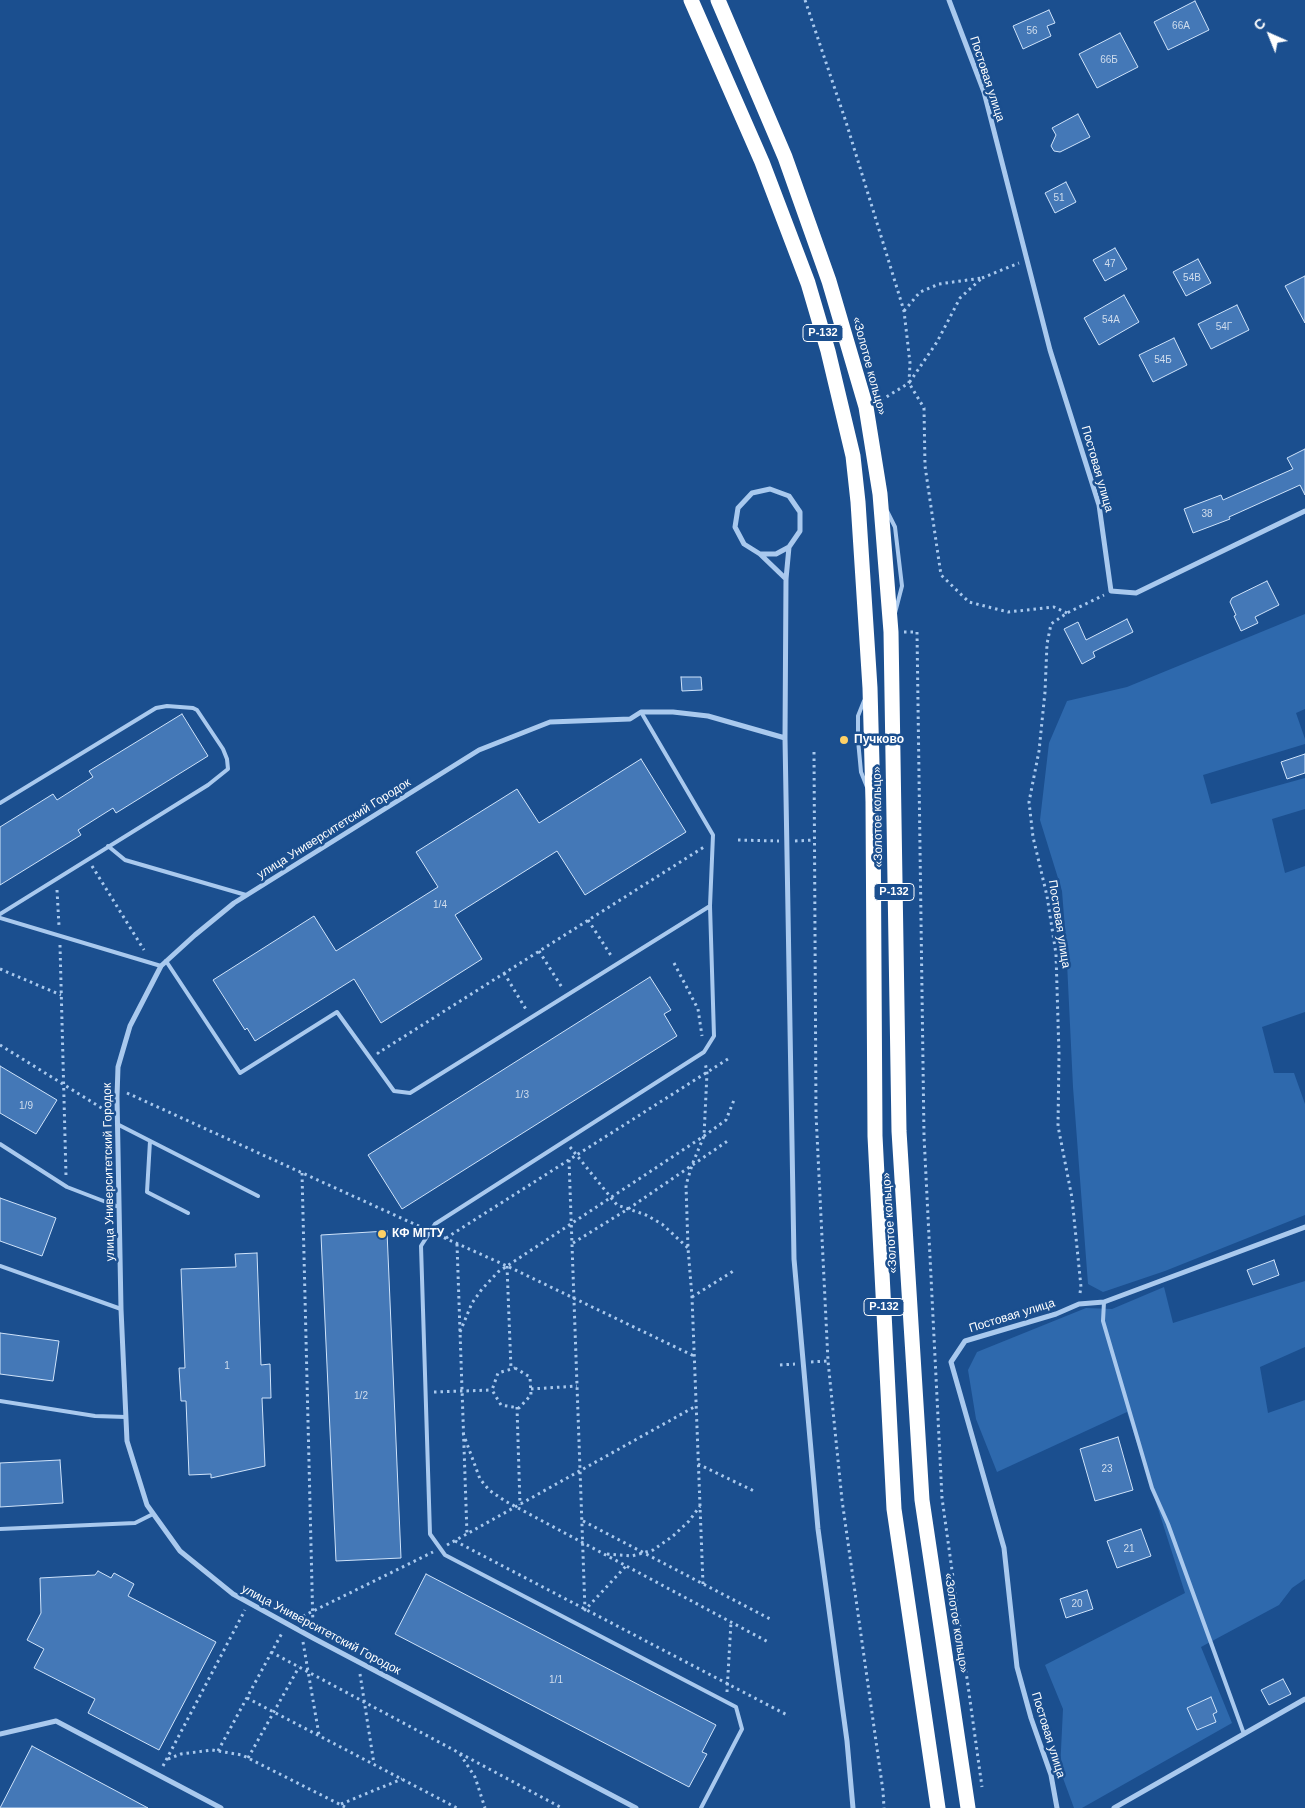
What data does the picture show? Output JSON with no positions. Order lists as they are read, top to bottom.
{
  "streets": {
    "highway": ["Р-132", "«Золотое кольцо»"],
    "street": ["Постовая улица", "улица Университетский Городок"]
  },
  "places": ["Пучково", "КФ МГТУ"],
  "house_numbers": [
    "66А",
    "56",
    "66Б",
    "51",
    "47",
    "54В",
    "54А",
    "54Г",
    "54Б",
    "38",
    "1/4",
    "1/3",
    "1/9",
    "1",
    "1/2",
    "23",
    "21",
    "20",
    "1/1"
  ],
  "north": "top left"
}
